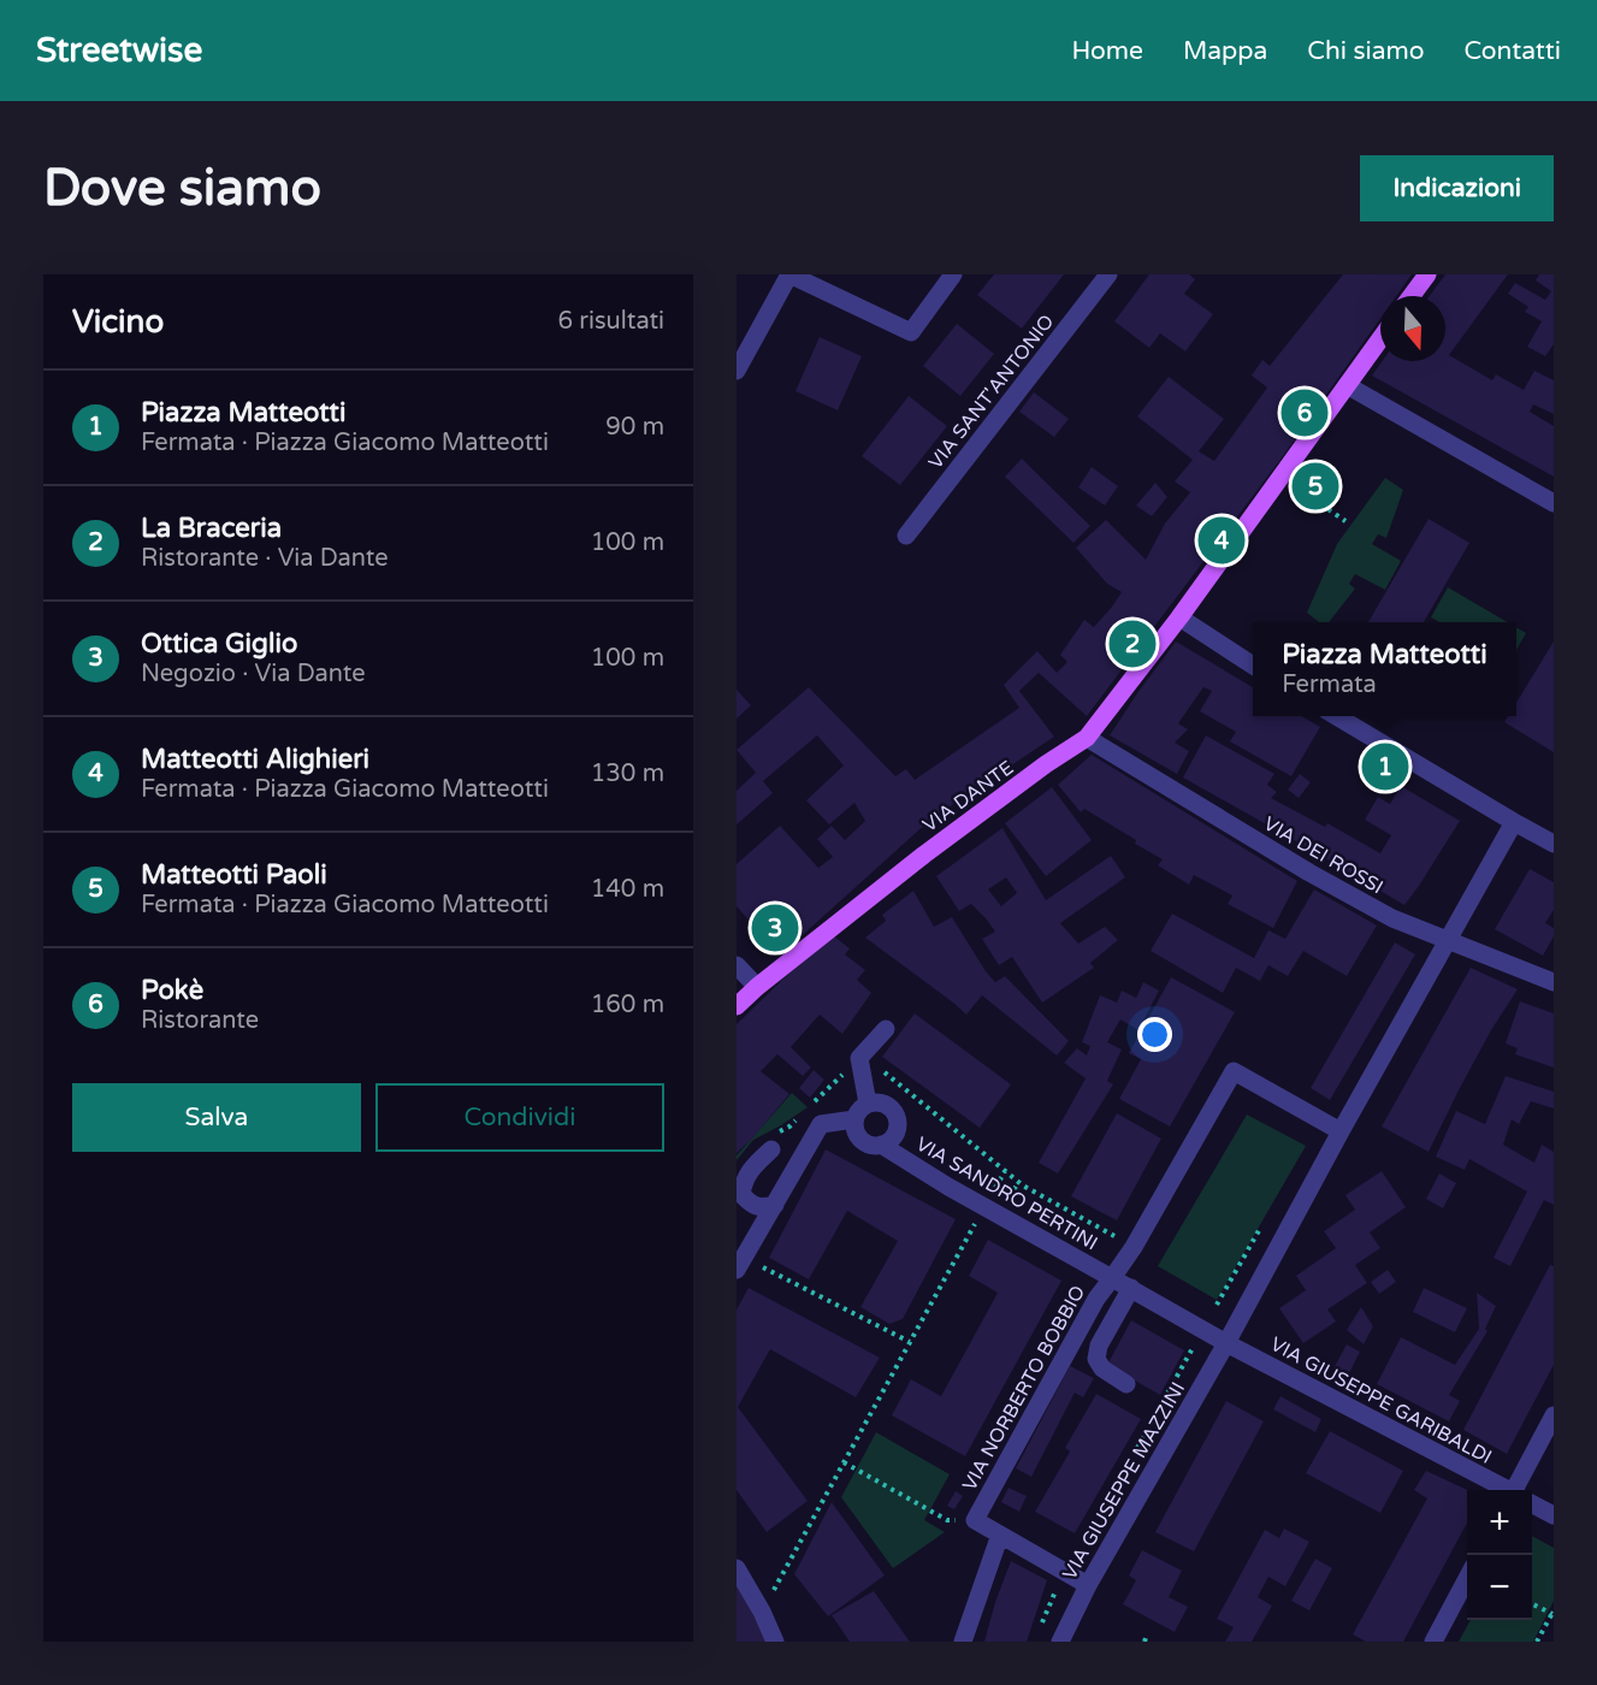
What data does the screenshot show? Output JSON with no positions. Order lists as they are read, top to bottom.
{
  "streets": {
    "main road": ["VIA DANTE"],
    "street": [
      "VIA SANT'ANTONIO",
      "VIA DEI ROSSI",
      "VIA SANDRO PERTINI",
      "VIA NORBERTO BOBBIO",
      "VIA GIUSEPPE GARIBALDI",
      "VIA GIUSEPPE MAZZINI"
    ]
  },
  "crossings": [
    ["VIA DANTE", "VIA DEI ROSSI"],
    ["VIA DEI ROSSI", "VIA GIUSEPPE MAZZINI"],
    ["VIA SANDRO PERTINI", "VIA NORBERTO BOBBIO"],
    ["VIA SANDRO PERTINI", "VIA GIUSEPPE GARIBALDI"],
    ["VIA NORBERTO BOBBIO", "VIA GIUSEPPE MAZZINI"],
    ["VIA GIUSEPPE GARIBALDI", "VIA GIUSEPPE MAZZINI"]
  ],
  "north": "bottom",
  "page": {
    "header": "Streetwise",
    "nav": [
      "Home",
      "Mappa",
      "Chi siamo",
      "Contatti"
    ],
    "buttons": [
      "Indicazioni",
      ["Salva", "Condividi"]
    ],
    "title": "Dove siamo",
    "heading": ["Vicino", "6 risultati"],
    "list": [
      {
        "mark": "1",
        "name": "Piazza Matteotti",
        "note": "Fermata · Piazza Giacomo Matteotti",
        "value": "90 m"
      },
      {
        "mark": "2",
        "name": "La Braceria",
        "note": "Ristorante · Via Dante",
        "value": "100 m"
      },
      {
        "mark": "3",
        "name": "Ottica Giglio",
        "note": "Negozio · Via Dante",
        "value": "100 m"
      },
      {
        "mark": "4",
        "name": "Matteotti Alighieri",
        "note": "Fermata · Piazza Giacomo Matteotti",
        "value": "130 m"
      },
      {
        "mark": "5",
        "name": "Matteotti Paoli",
        "note": "Fermata · Piazza Giacomo Matteotti",
        "value": "140 m"
      },
      {
        "mark": "6",
        "name": "Pokè",
        "note": "Ristorante",
        "value": "160 m"
      }
    ],
    "pins": [
      "6",
      "5",
      "4",
      "2",
      "1",
      "3"
    ],
    "popup": ["Piazza Matteotti", "Fermata"],
    "map_buttons": ["+", "−"]
  }
}
